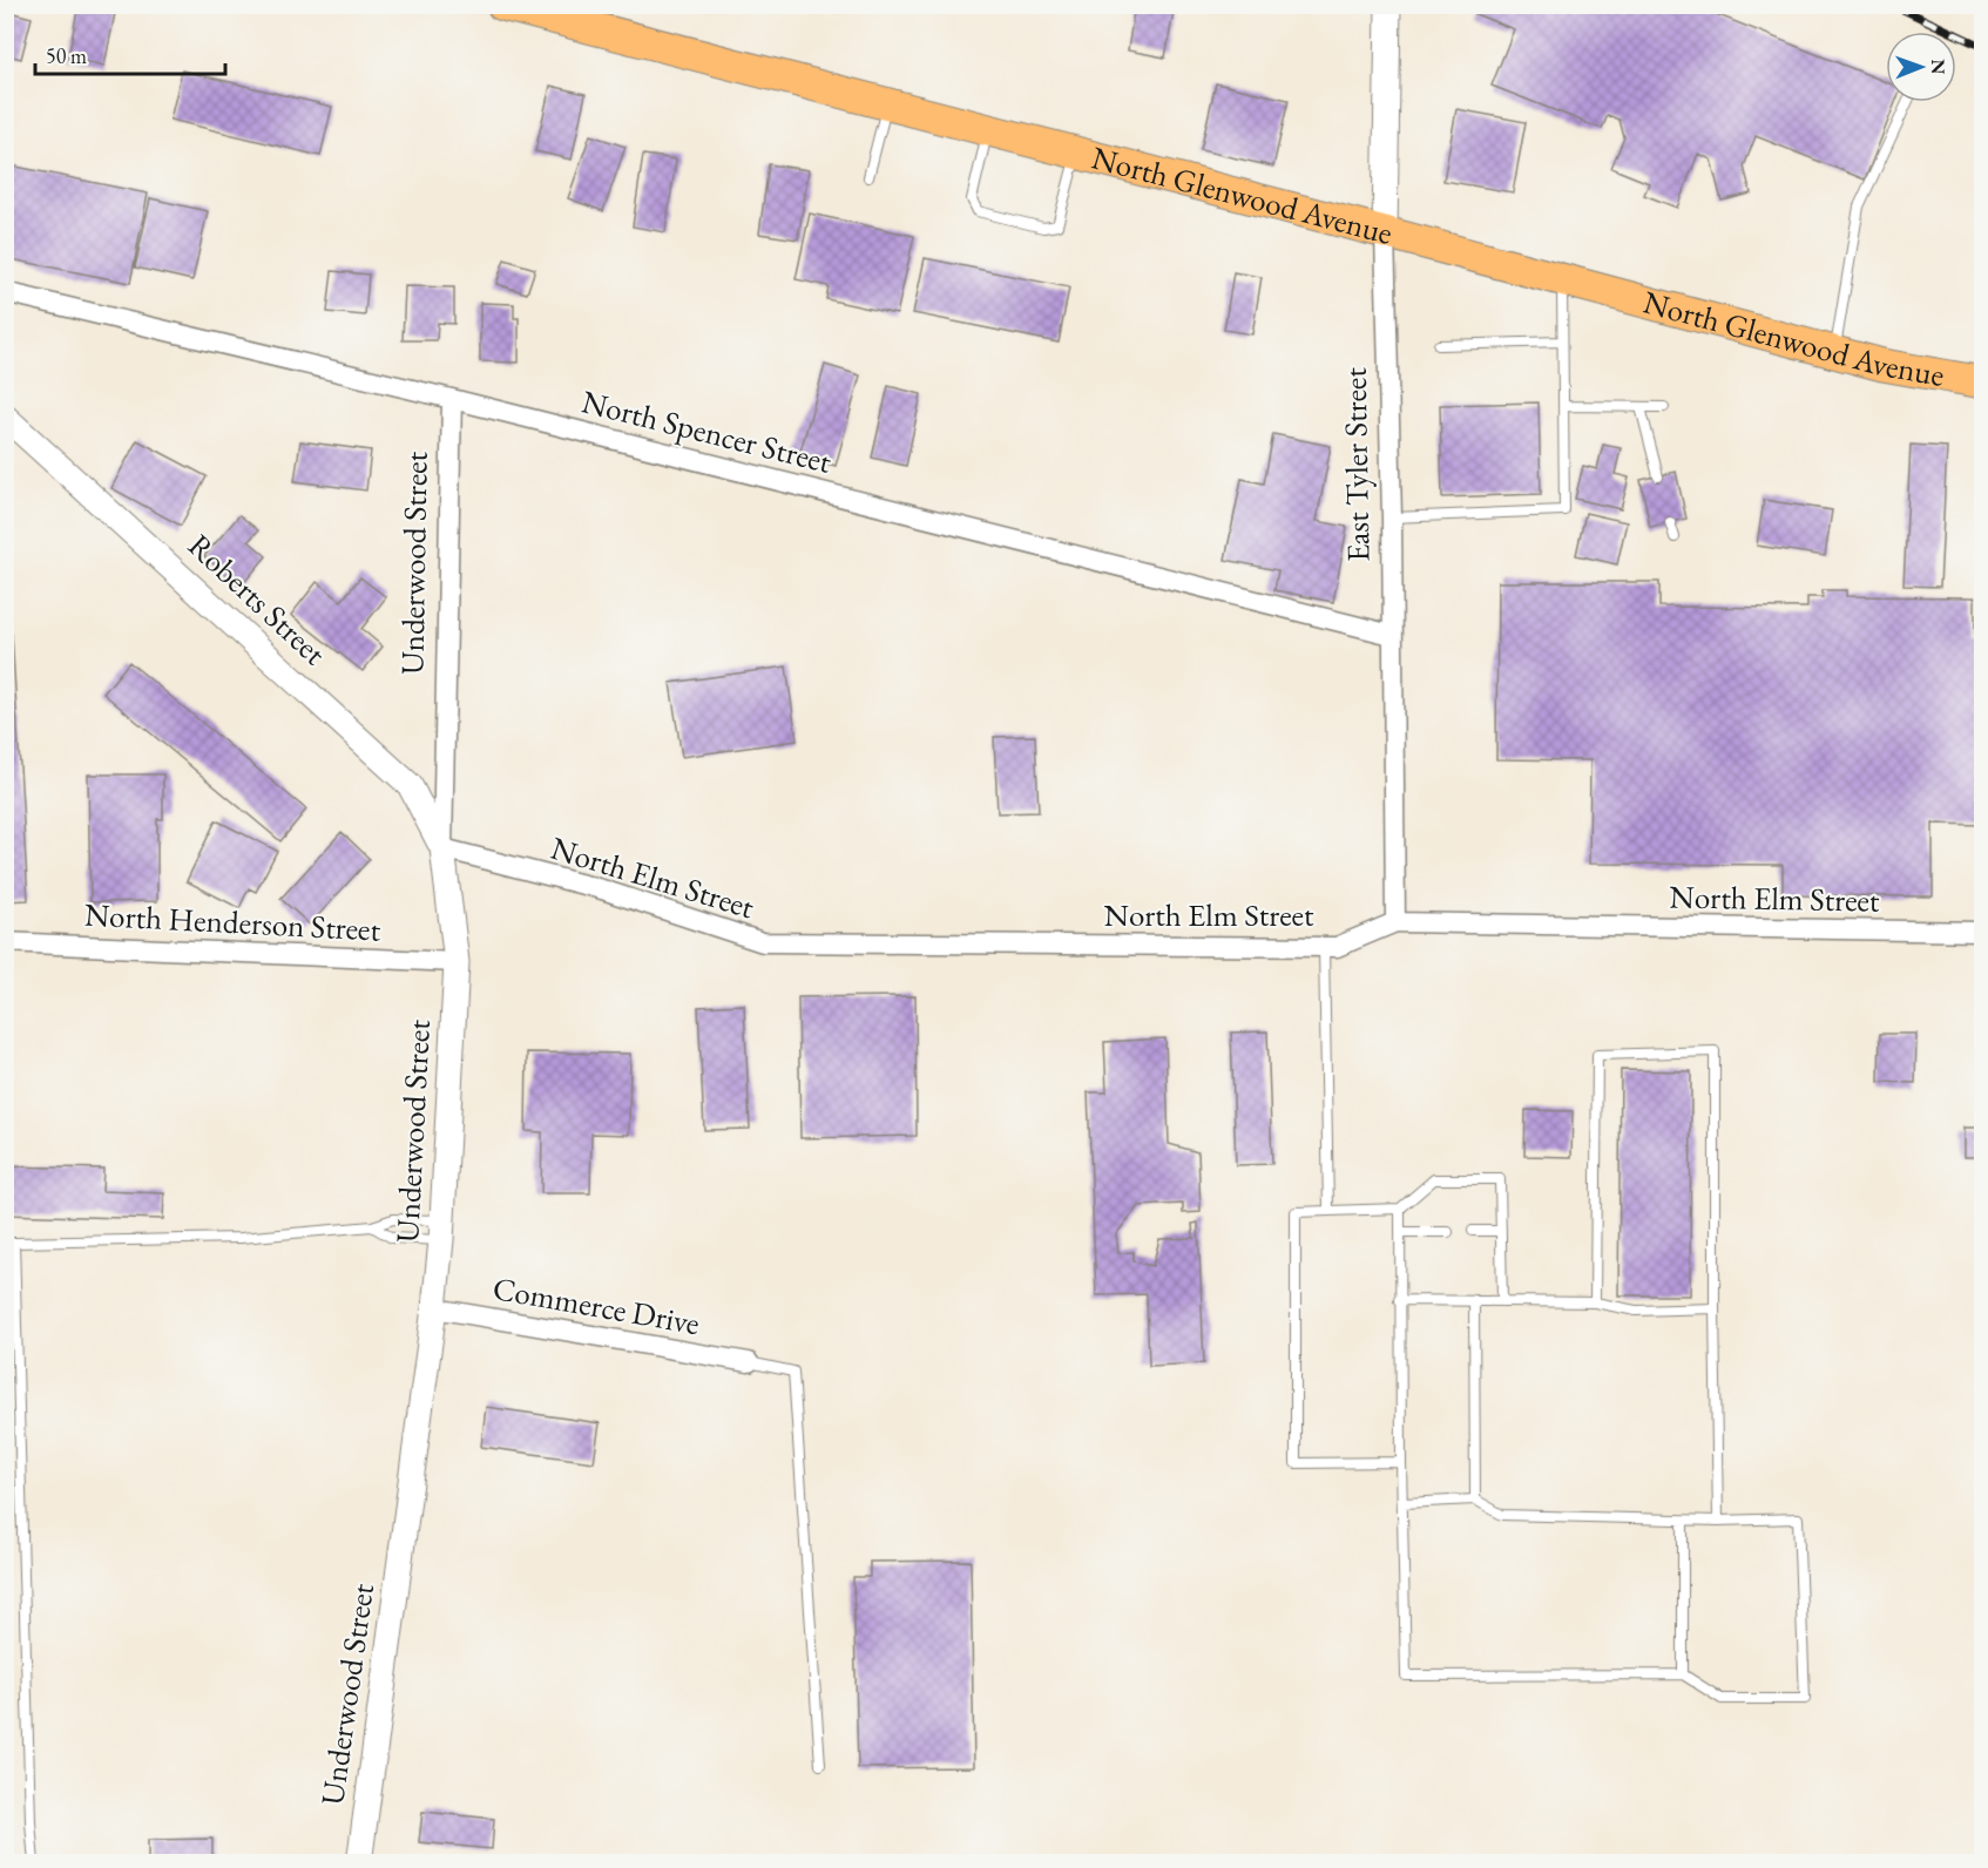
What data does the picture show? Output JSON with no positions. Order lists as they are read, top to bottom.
{
  "streets": {
    "main road": ["North Glenwood Avenue"],
    "street": [
      "North Spencer Street",
      "East Tyler Street",
      "Underwood Street",
      "Roberts Street",
      "North Elm Street",
      "North Henderson Street",
      "Commerce Drive"
    ]
  },
  "crossings": [
    ["North Glenwood Avenue", "East Tyler Street"],
    ["North Spencer Street", "East Tyler Street"],
    ["North Spencer Street", "Underwood Street"],
    ["East Tyler Street", "North Elm Street"],
    ["Underwood Street", "Roberts Street"],
    ["Underwood Street", "North Elm Street"],
    ["Underwood Street", "North Henderson Street"],
    ["Underwood Street", "Commerce Drive"],
    ["Roberts Street", "North Elm Street"]
  ],
  "scale_bar": "50 m",
  "north": "right"
}
